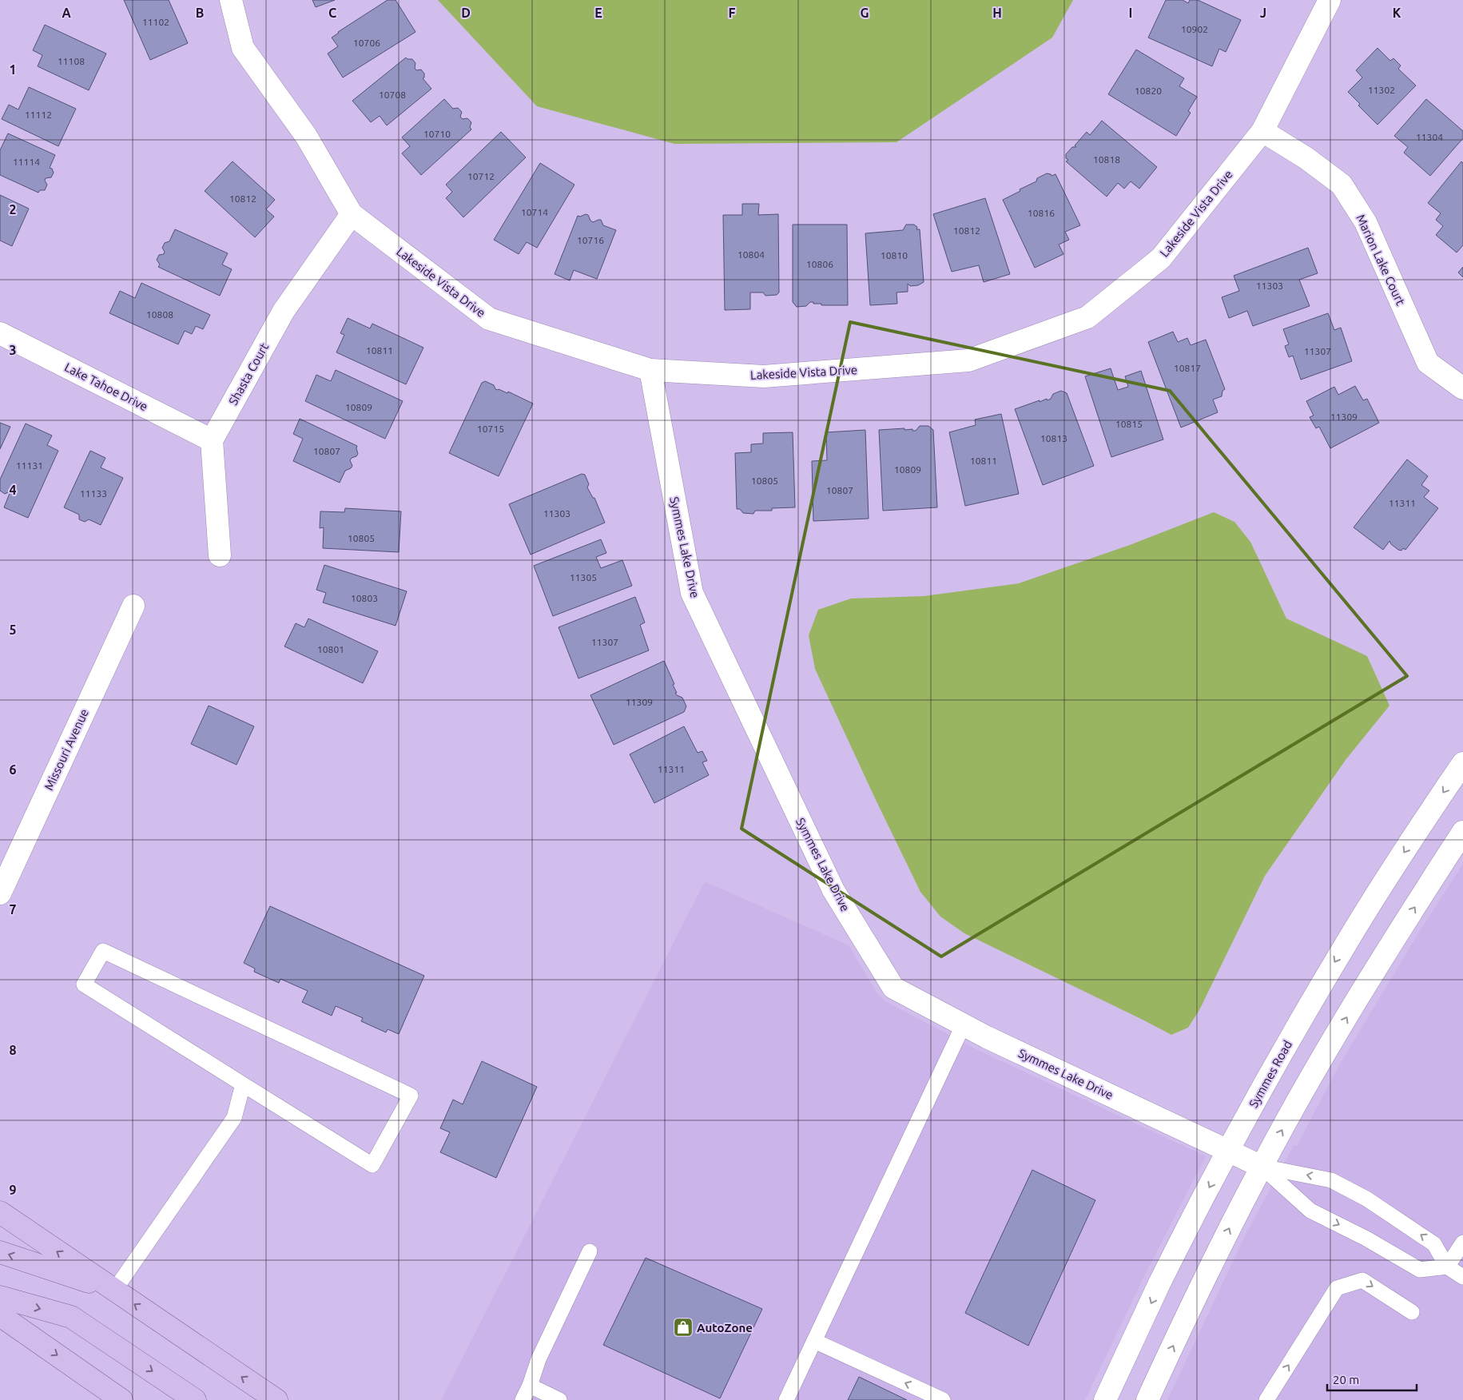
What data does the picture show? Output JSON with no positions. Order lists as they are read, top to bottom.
{
  "streets": {
    "street": [
      "Lakeside Vista Drive",
      "Marion Lake Court",
      "Shasta Court",
      "Lake Tahoe Drive",
      "Symmes Lake Drive",
      "Missouri Avenue",
      "Symmes Road"
    ]
  },
  "crossings": [
    ["Lakeside Vista Drive", "Marion Lake Court"],
    ["Lakeside Vista Drive", "Shasta Court"],
    ["Lakeside Vista Drive", "Symmes Lake Drive"],
    ["Shasta Court", "Lake Tahoe Drive"],
    ["Symmes Lake Drive", "Symmes Road"]
  ],
  "places": {
    "shop": ["AutoZone"]
  },
  "house_numbers": [
    "11102",
    "10902",
    "10706",
    "11108",
    "11302",
    "10820",
    "10708",
    "11112",
    "10710",
    "11304",
    "10818",
    "11114",
    "10712",
    "10812",
    "10714",
    "10816",
    "10812",
    "10716",
    "10804",
    "10810",
    "10806",
    "11303",
    "10808",
    "10811",
    "11307",
    "10817",
    "10809",
    "11309",
    "10815",
    "10715",
    "10813",
    "10807",
    "10811",
    "11131",
    "10809",
    "10805",
    "10807",
    "11133",
    "11311",
    "11303",
    "10805",
    "11305",
    "10803",
    "11307",
    "10801",
    "11309",
    "11311"
  ],
  "scale_bar": "20 m",
  "grid": {
    "columns": [
      "A",
      "B",
      "C",
      "D",
      "E",
      "F",
      "G",
      "H",
      "I",
      "J",
      "K"
    ],
    "rows": [
      "1",
      "2",
      "3",
      "4",
      "5",
      "6",
      "7",
      "8",
      "9"
    ]
  }
}
